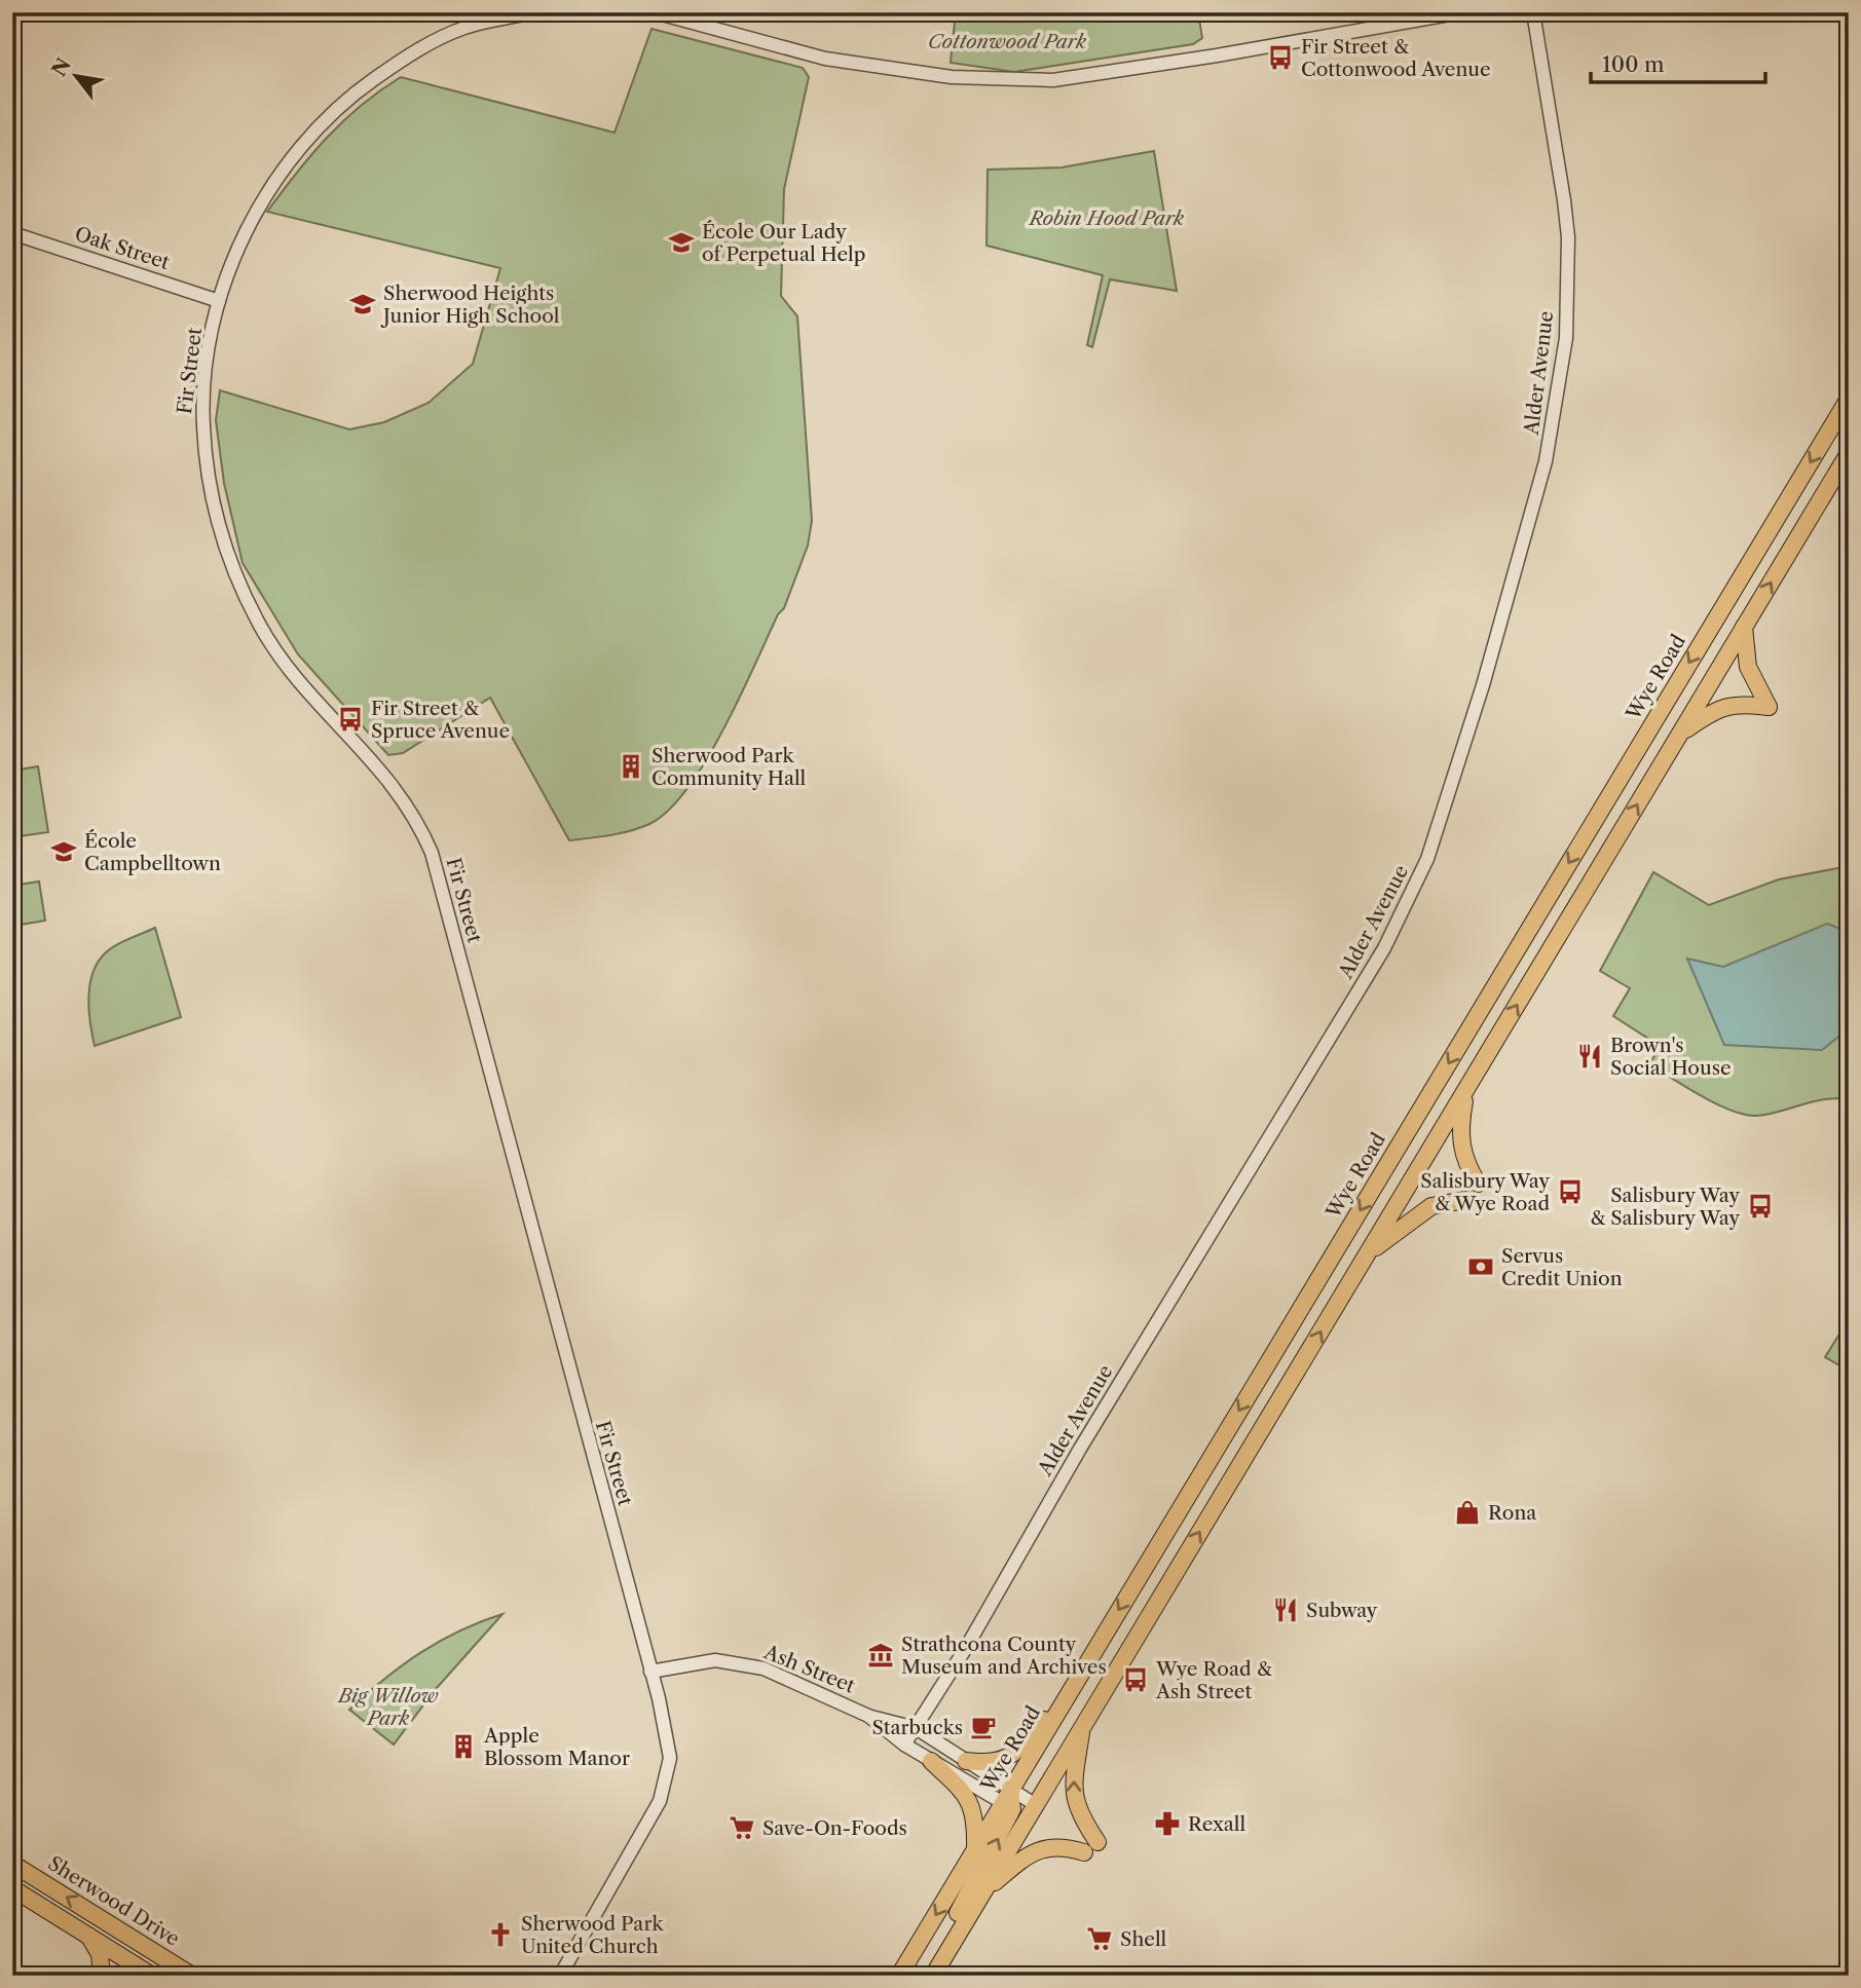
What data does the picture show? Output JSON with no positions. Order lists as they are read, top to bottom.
{
  "streets": {
    "main road": ["Wye Road", "Sherwood Drive"],
    "street": [
      "Oak Street",
      "Fir Street",
      "Alder Avenue",
      "Ash Street"
    ]
  },
  "crossings": [
    ["Oak Street", "Fir Street"],
    ["Fir Street", "Ash Street"],
    ["Alder Avenue", "Ash Street"],
    ["Wye Road", "Ash Street"]
  ],
  "parks": ["Cottonwood Park", "Robin Hood Park", "Big Willow Park"],
  "places": {
    "bus stop": [
      "Fir Street & Cottonwood Avenue",
      "Fir Street & Spruce Avenue",
      "Salisbury Way & Wye Road",
      "Salisbury Way & Salisbury Way",
      "Wye Road & Ash Street"
    ],
    "school or university": ["École Our Lady of Perpetual Help", "Sherwood Heights Junior High School", "École Campbelltown"],
    "building": ["Sherwood Park Community Hall", "Apple Blossom Manor"],
    "restaurant": ["Brown's Social House", "Subway"],
    "bank": ["Servus Credit Union"],
    "shop": ["Rona"],
    "museum": ["Strathcona County Museum and Archives"],
    "cafe": ["Starbucks"],
    "pharmacy": ["Rexall"],
    "supermarket": ["Save-On-Foods", "Shell"],
    "church": ["Sherwood Park United Church"]
  },
  "scale_bar": "100 m",
  "north": "top left"
}
